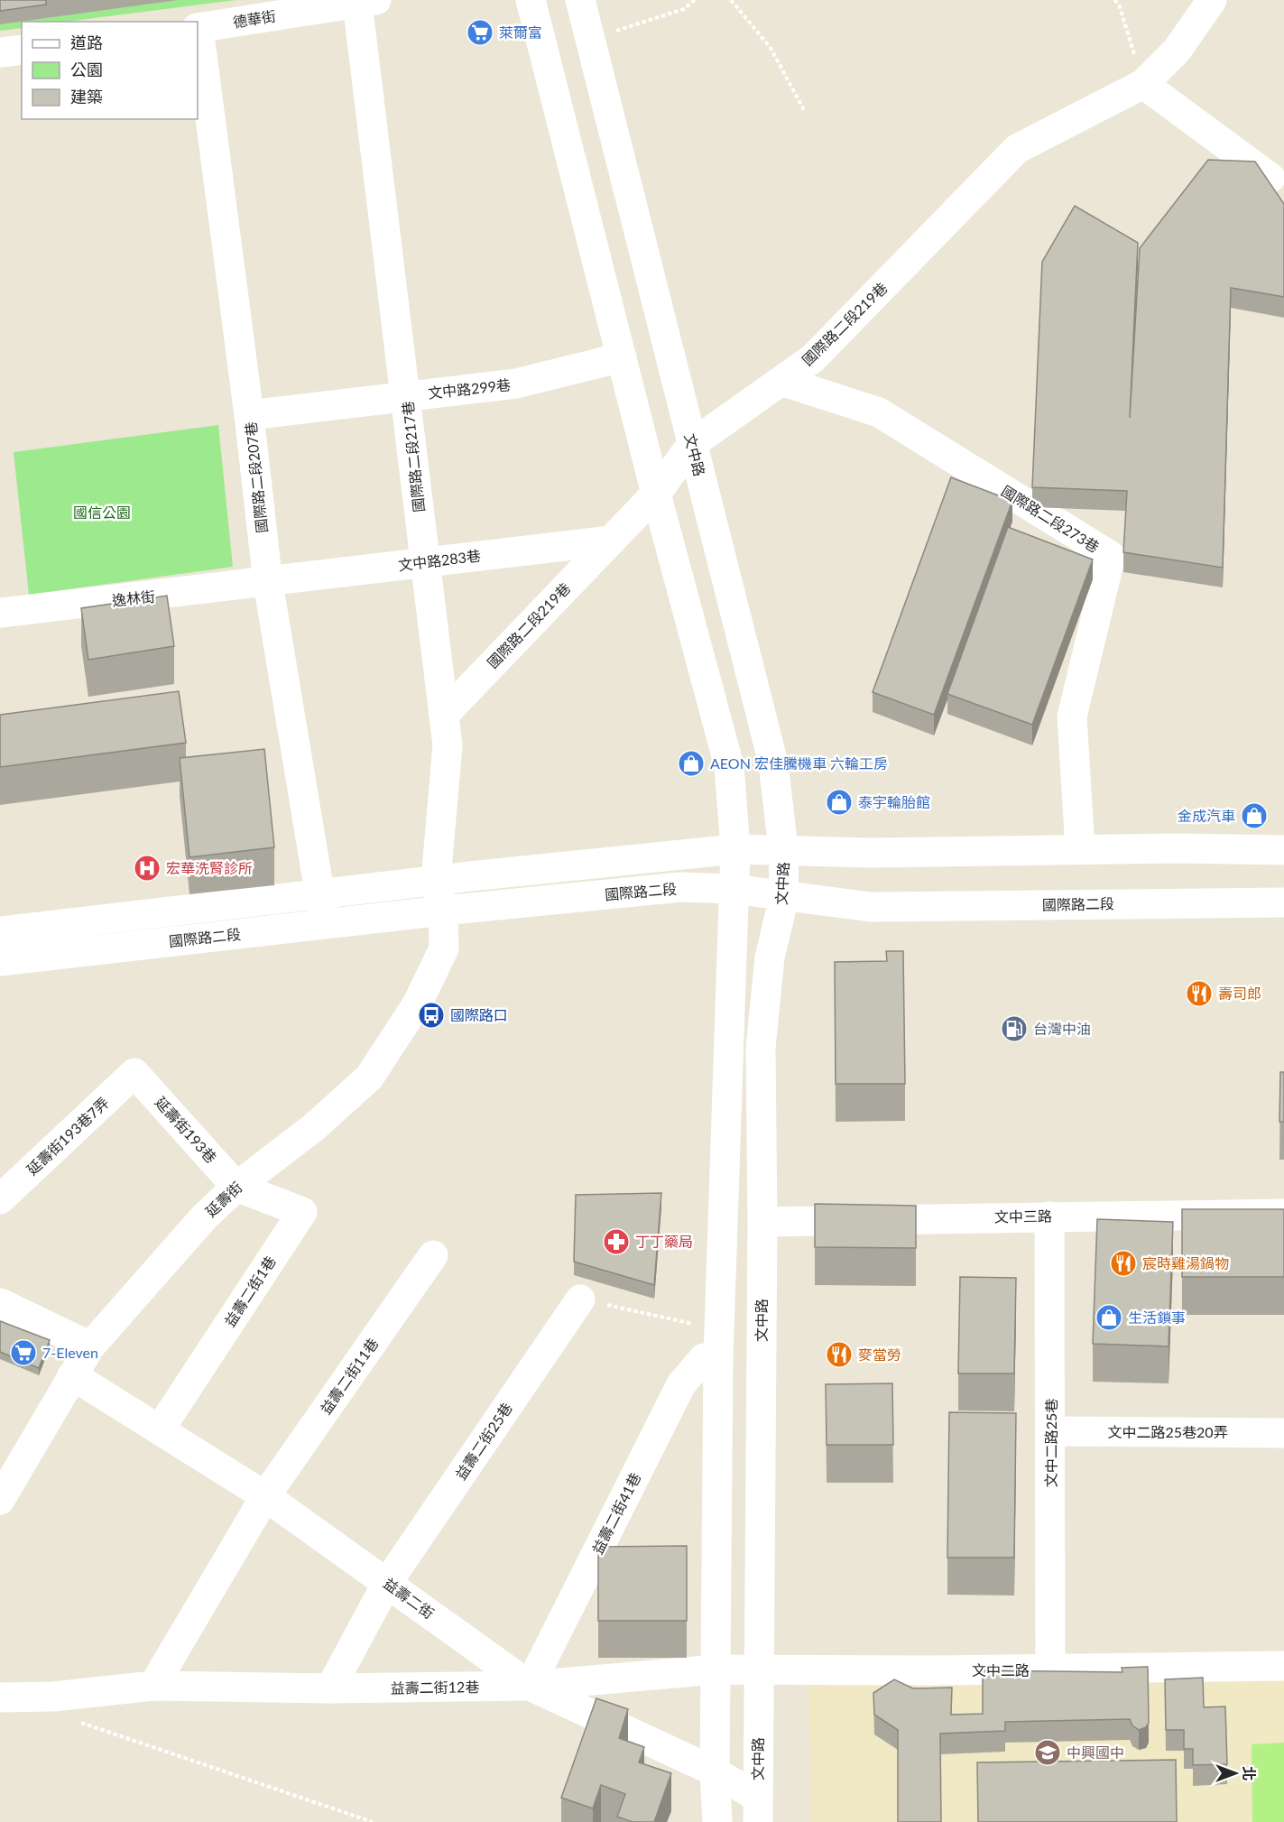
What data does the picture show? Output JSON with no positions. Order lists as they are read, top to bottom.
{
  "streets": {
    "street": [
      "德華街",
      "國際路二段219巷",
      "文中路299巷",
      "文中路",
      "國際路二段217巷",
      "國際路二段207巷",
      "國際路二段273巷",
      "文中路283巷",
      "逸林街",
      "國際路二段",
      "延壽街193巷",
      "延壽街193巷7弄",
      "延壽街",
      "文中三路",
      "益壽二街1巷",
      "益壽二街11巷",
      "文中二路25巷20弄",
      "益壽二街25巷",
      "文中二路25巷",
      "益壽二街41巷",
      "益壽二街",
      "文中二路",
      "益壽二街12巷"
    ]
  },
  "crossings": [
    ["德華街", "國際路二段217巷"],
    ["德華街", "國際路二段207巷"],
    ["國際路二段219巷", "文中路"],
    ["國際路二段219巷", "國際路二段217巷"],
    ["國際路二段219巷", "國際路二段273巷"],
    ["國際路二段219巷", "文中路283巷"],
    ["文中路299巷", "國際路二段217巷"],
    ["文中路299巷", "國際路二段207巷"],
    ["文中路", "國際路二段"],
    ["文中路", "文中三路"],
    ["文中路", "益壽二街"],
    ["文中路", "文中二路"],
    ["國際路二段217巷", "文中路283巷"],
    ["國際路二段217巷", "國際路二段"],
    ["國際路二段217巷", "延壽街"],
    ["國際路二段207巷", "文中路283巷"],
    ["國際路二段207巷", "逸林街"],
    ["國際路二段207巷", "國際路二段"],
    ["國際路二段273巷", "國際路二段"],
    ["文中路283巷", "逸林街"],
    ["國際路二段", "延壽街"],
    ["延壽街193巷", "延壽街193巷7弄"],
    ["延壽街193巷", "延壽街"],
    ["延壽街193巷", "益壽二街1巷"],
    ["延壽街", "益壽二街1巷"],
    ["延壽街", "益壽二街"],
    ["文中三路", "文中二路25巷"],
    ["益壽二街1巷", "益壽二街"],
    ["益壽二街11巷", "益壽二街"],
    ["文中二路25巷20弄", "文中二路25巷"],
    ["益壽二街25巷", "益壽二街"],
    ["益壽二街25巷", "益壽二街12巷"],
    ["文中二路25巷", "文中二路"],
    ["益壽二街41巷", "益壽二街"],
    ["益壽二街41巷", "益壽二街12巷"],
    ["益壽二街", "益壽二街12巷"],
    ["文中二路", "益壽二街12巷"]
  ],
  "parks": ["國信公園"],
  "places": {
    "supermarket": ["萊爾富", "7-Eleven"],
    "shop": [
      "AEON 宏佳騰機車 六輪工房",
      "泰宇輪胎館",
      "金成汽車",
      "生活鎖事"
    ],
    "hospital": ["宏華洗腎診所"],
    "restaurant": ["壽司郎", "宸時雞湯鍋物", "麥當勞"],
    "bus stop": ["國際路口"],
    "fuel station": ["台灣中油"],
    "pharmacy": ["丁丁藥局"],
    "school or university": ["中興國中"]
  },
  "legend": ["道路", "公園", "建築"],
  "north": "right"
}
